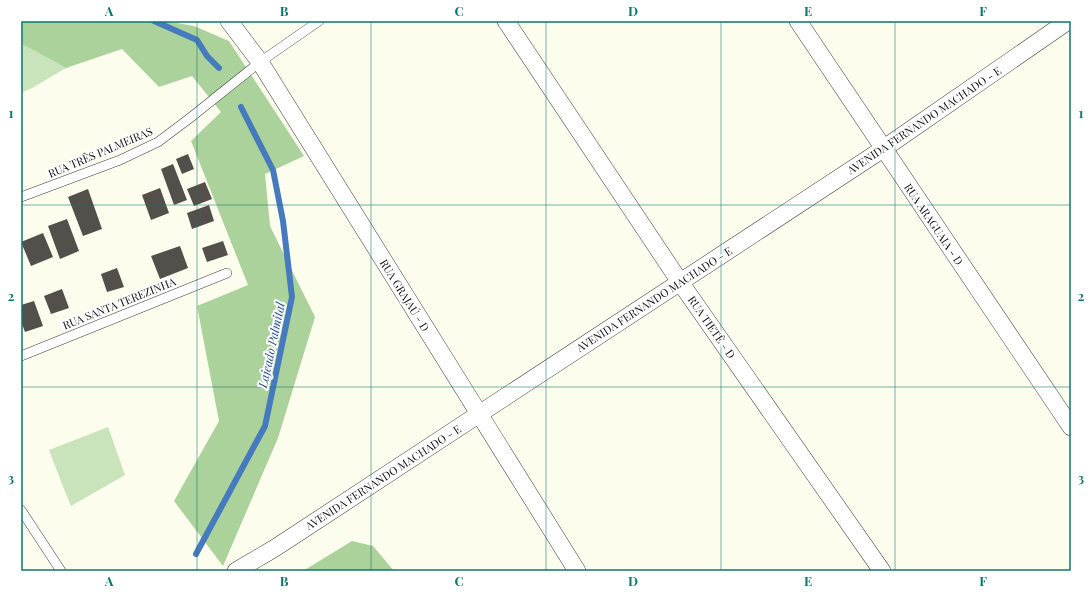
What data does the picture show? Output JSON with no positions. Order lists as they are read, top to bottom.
{
  "streets": {
    "street": [
      "AVENIDA FERNANDO MACHADO - E",
      "RUA ARAGUAIA - D",
      "RUA GRAJAÚ - D",
      "RUA TIETÊ - D"
    ],
    "lane": ["RUA TRÊS PALMEIRAS", "RUA SANTA TEREZINHA"]
  },
  "crossings": [
    ["AVENIDA FERNANDO MACHADO - E", "RUA ARAGUAIA - D"],
    ["AVENIDA FERNANDO MACHADO - E", "RUA GRAJAÚ - D"],
    ["AVENIDA FERNANDO MACHADO - E", "RUA TIETÊ - D"],
    ["RUA TRÊS PALMEIRAS", "RUA GRAJAÚ - D"]
  ],
  "water": ["Lajeado Palmital"],
  "grid": {
    "columns": [
      "A",
      "B",
      "C",
      "D",
      "E",
      "F"
    ],
    "rows": ["1", "2", "3"]
  }
}
